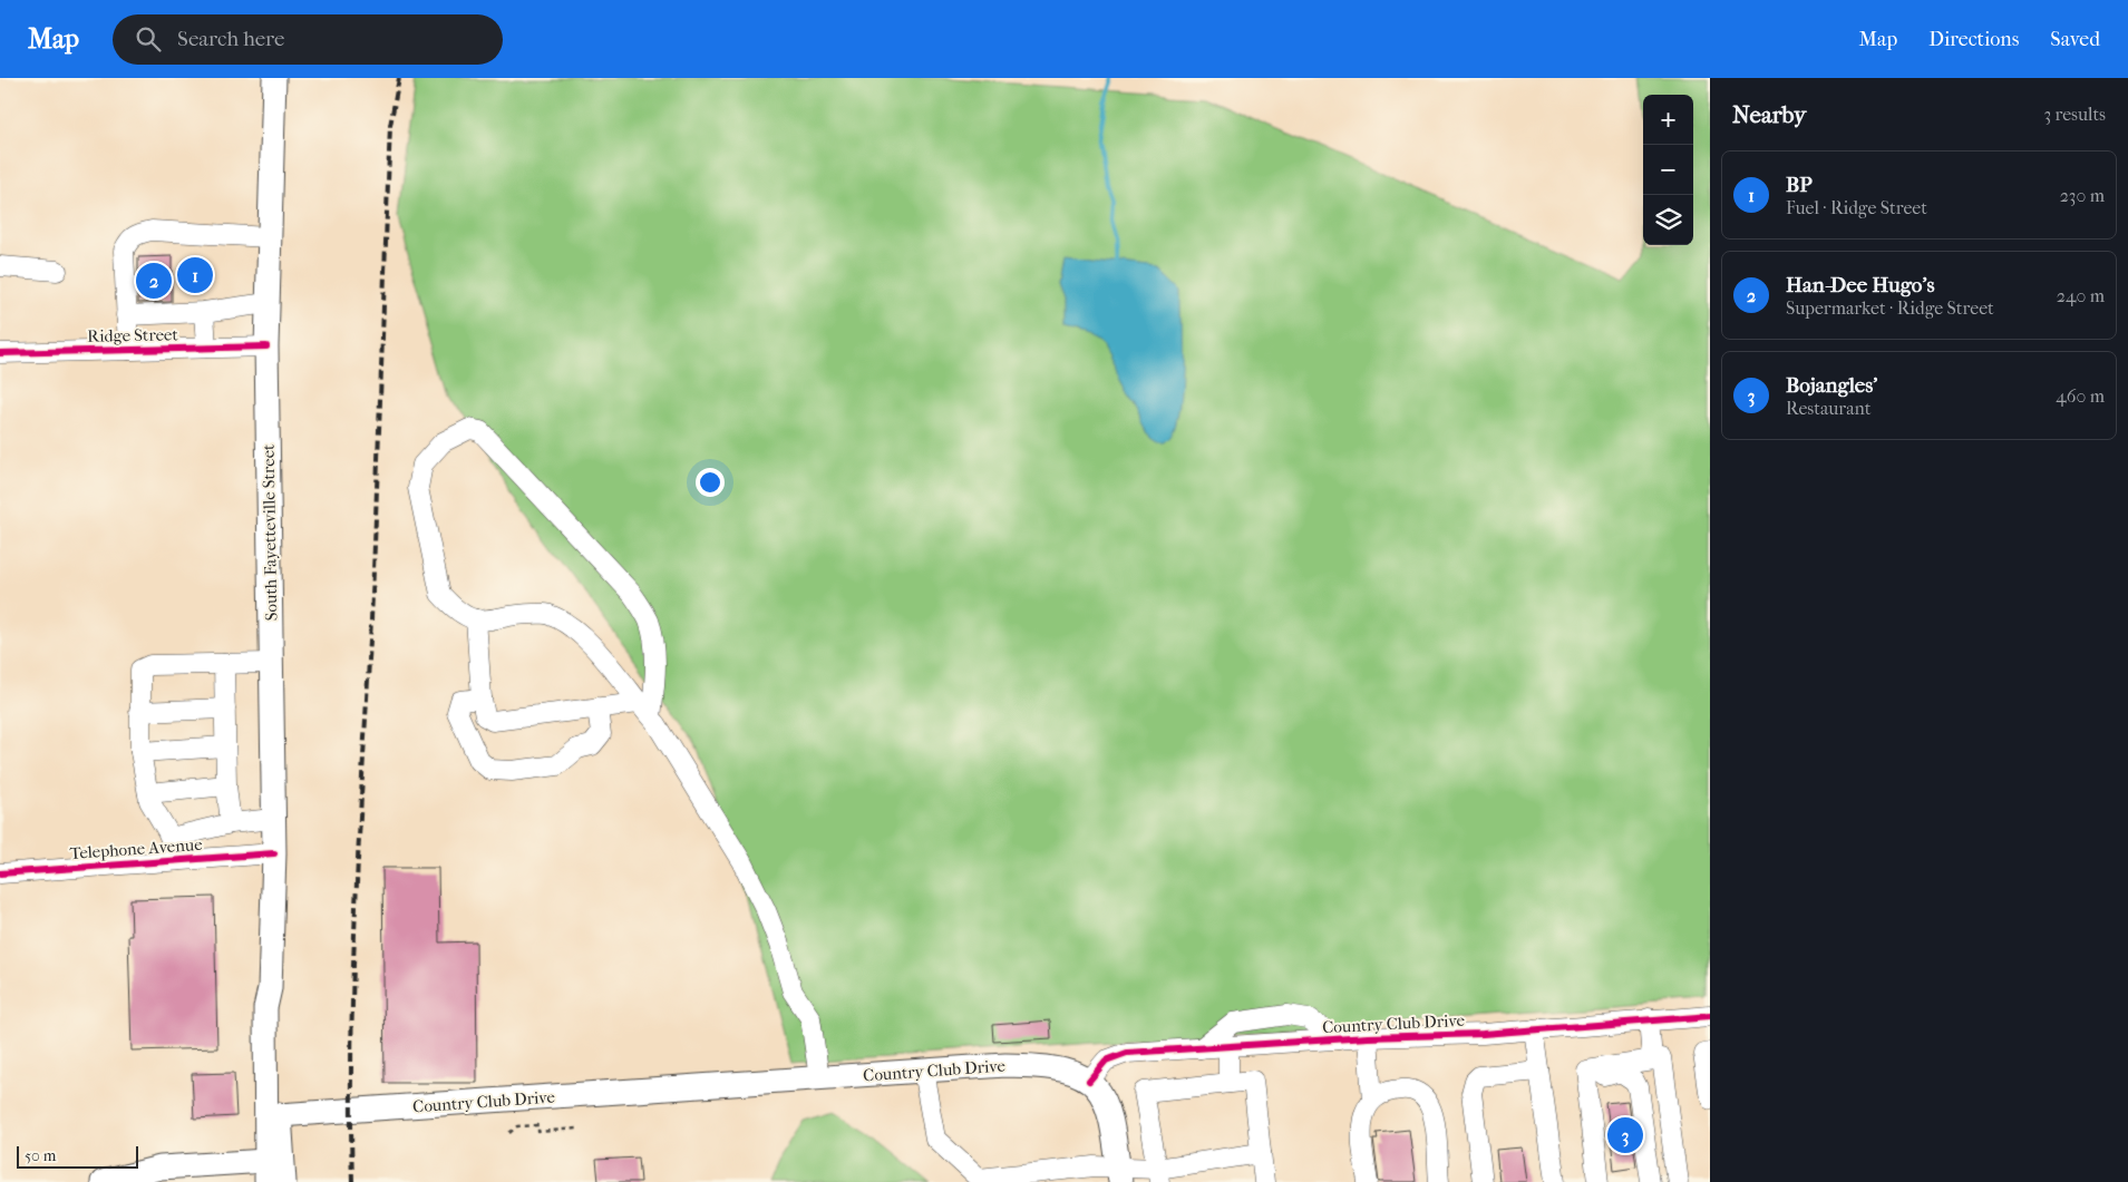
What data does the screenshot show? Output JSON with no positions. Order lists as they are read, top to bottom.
{
  "streets": {
    "main road": ["South Fayetteville Street", "Country Club Drive"],
    "street": ["Ridge Street", "Telephone Avenue"]
  },
  "crossings": [
    ["Ridge Street", "South Fayetteville Street"],
    ["South Fayetteville Street", "Telephone Avenue"],
    ["South Fayetteville Street", "Country Club Drive"]
  ],
  "scale_bar": "50 m",
  "page": {
    "header": "Map",
    "search": "Search here",
    "nav": ["Map", "Directions", "Saved"],
    "heading": ["Nearby", "3 results"],
    "map_buttons": ["+", "−"],
    "list": [
      {
        "mark": "1",
        "name": "BP",
        "note": "Fuel · Ridge Street",
        "value": "230 m"
      },
      {
        "mark": "2",
        "name": "Han-Dee Hugo's",
        "note": "Supermarket · Ridge Street",
        "value": "240 m"
      },
      {
        "mark": "3",
        "name": "Bojangles'",
        "note": "Restaurant",
        "value": "460 m"
      }
    ],
    "pins": ["1", "2", "3"],
    "scale": "50 m"
  }
}
